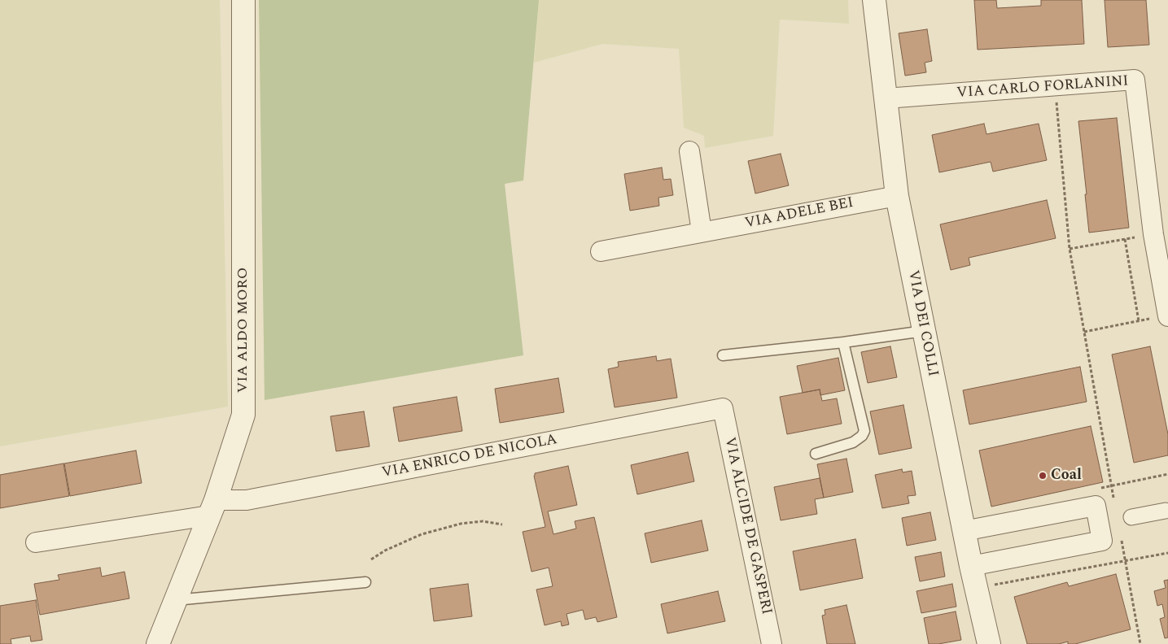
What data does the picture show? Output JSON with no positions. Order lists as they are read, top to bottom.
{
  "streets": {
    "street": [
      "VIA CARLO FORLANINI",
      "VIA ADELE BEI",
      "VIA DEI COLLI",
      "VIA ALDO MORO",
      "VIA ENRICO DE NICOLA",
      "VIA ALCIDE DE GASPERI"
    ]
  },
  "crossings": [
    ["VIA CARLO FORLANINI", "VIA DEI COLLI"],
    ["VIA ADELE BEI", "VIA DEI COLLI"],
    ["VIA ALDO MORO", "VIA ENRICO DE NICOLA"],
    ["VIA ENRICO DE NICOLA", "VIA ALCIDE DE GASPERI"]
  ],
  "places": ["Coal"]
}
